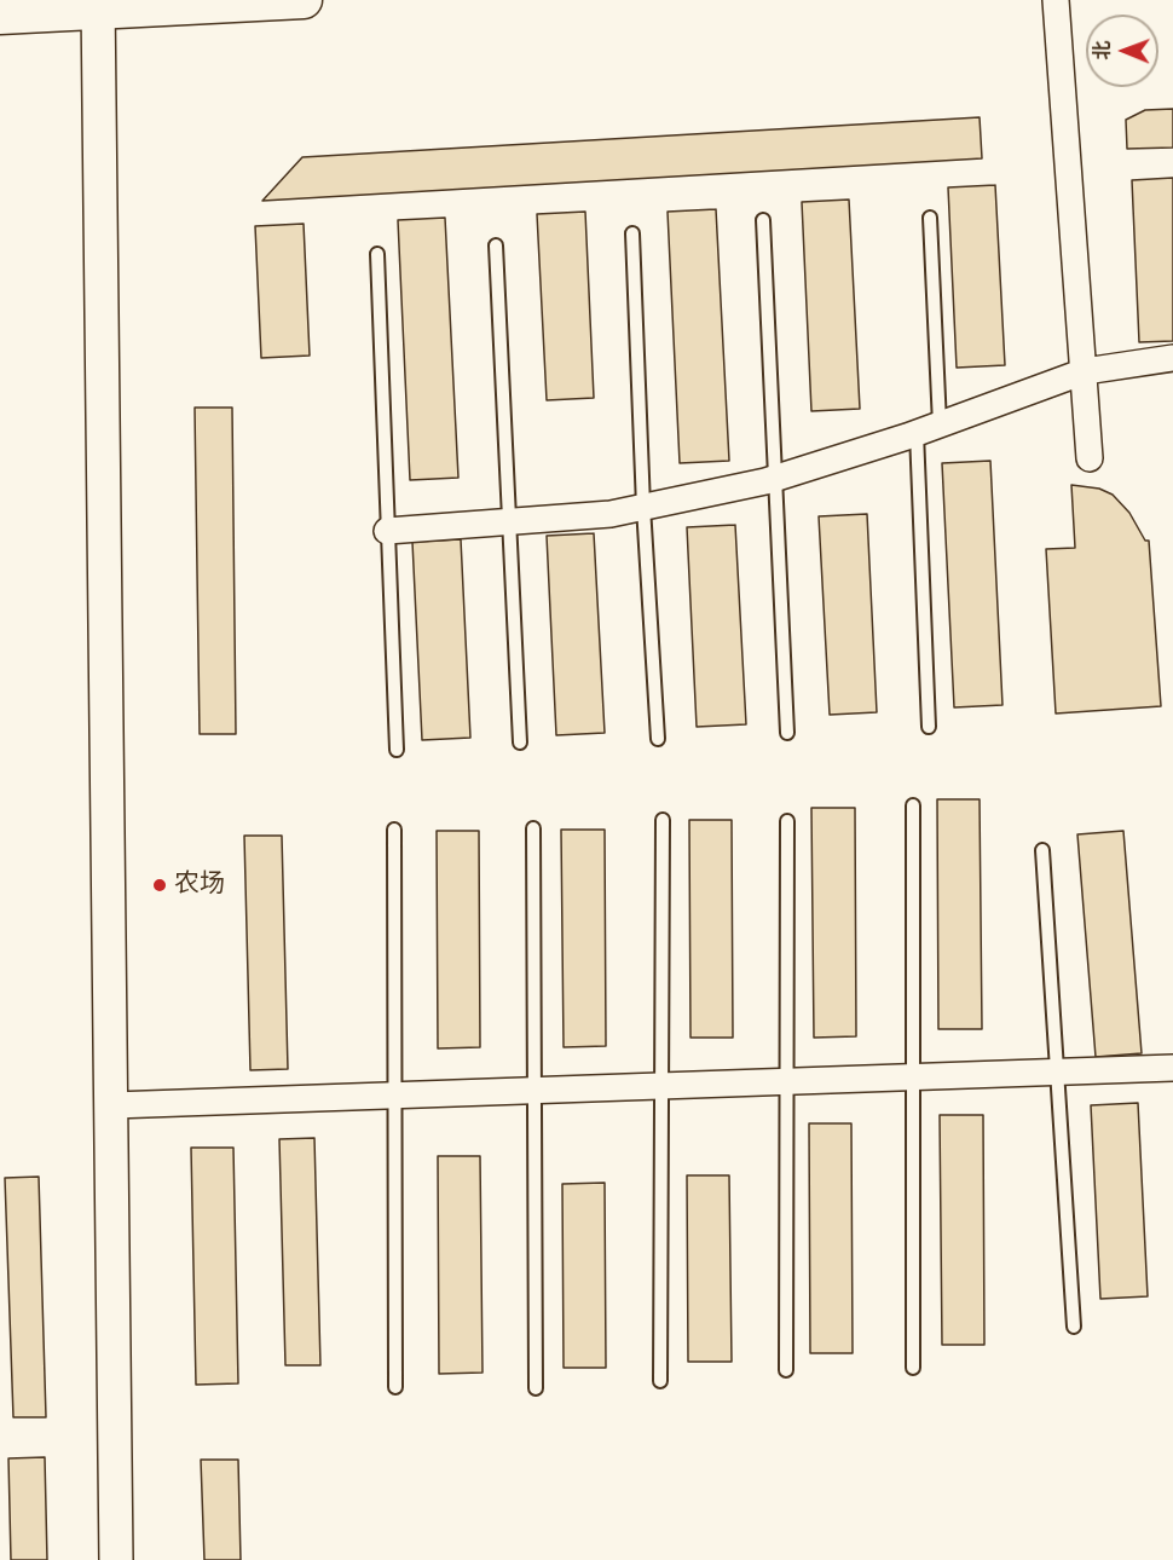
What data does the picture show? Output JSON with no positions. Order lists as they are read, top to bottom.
{
  "places": ["农场"],
  "north": "left"
}
